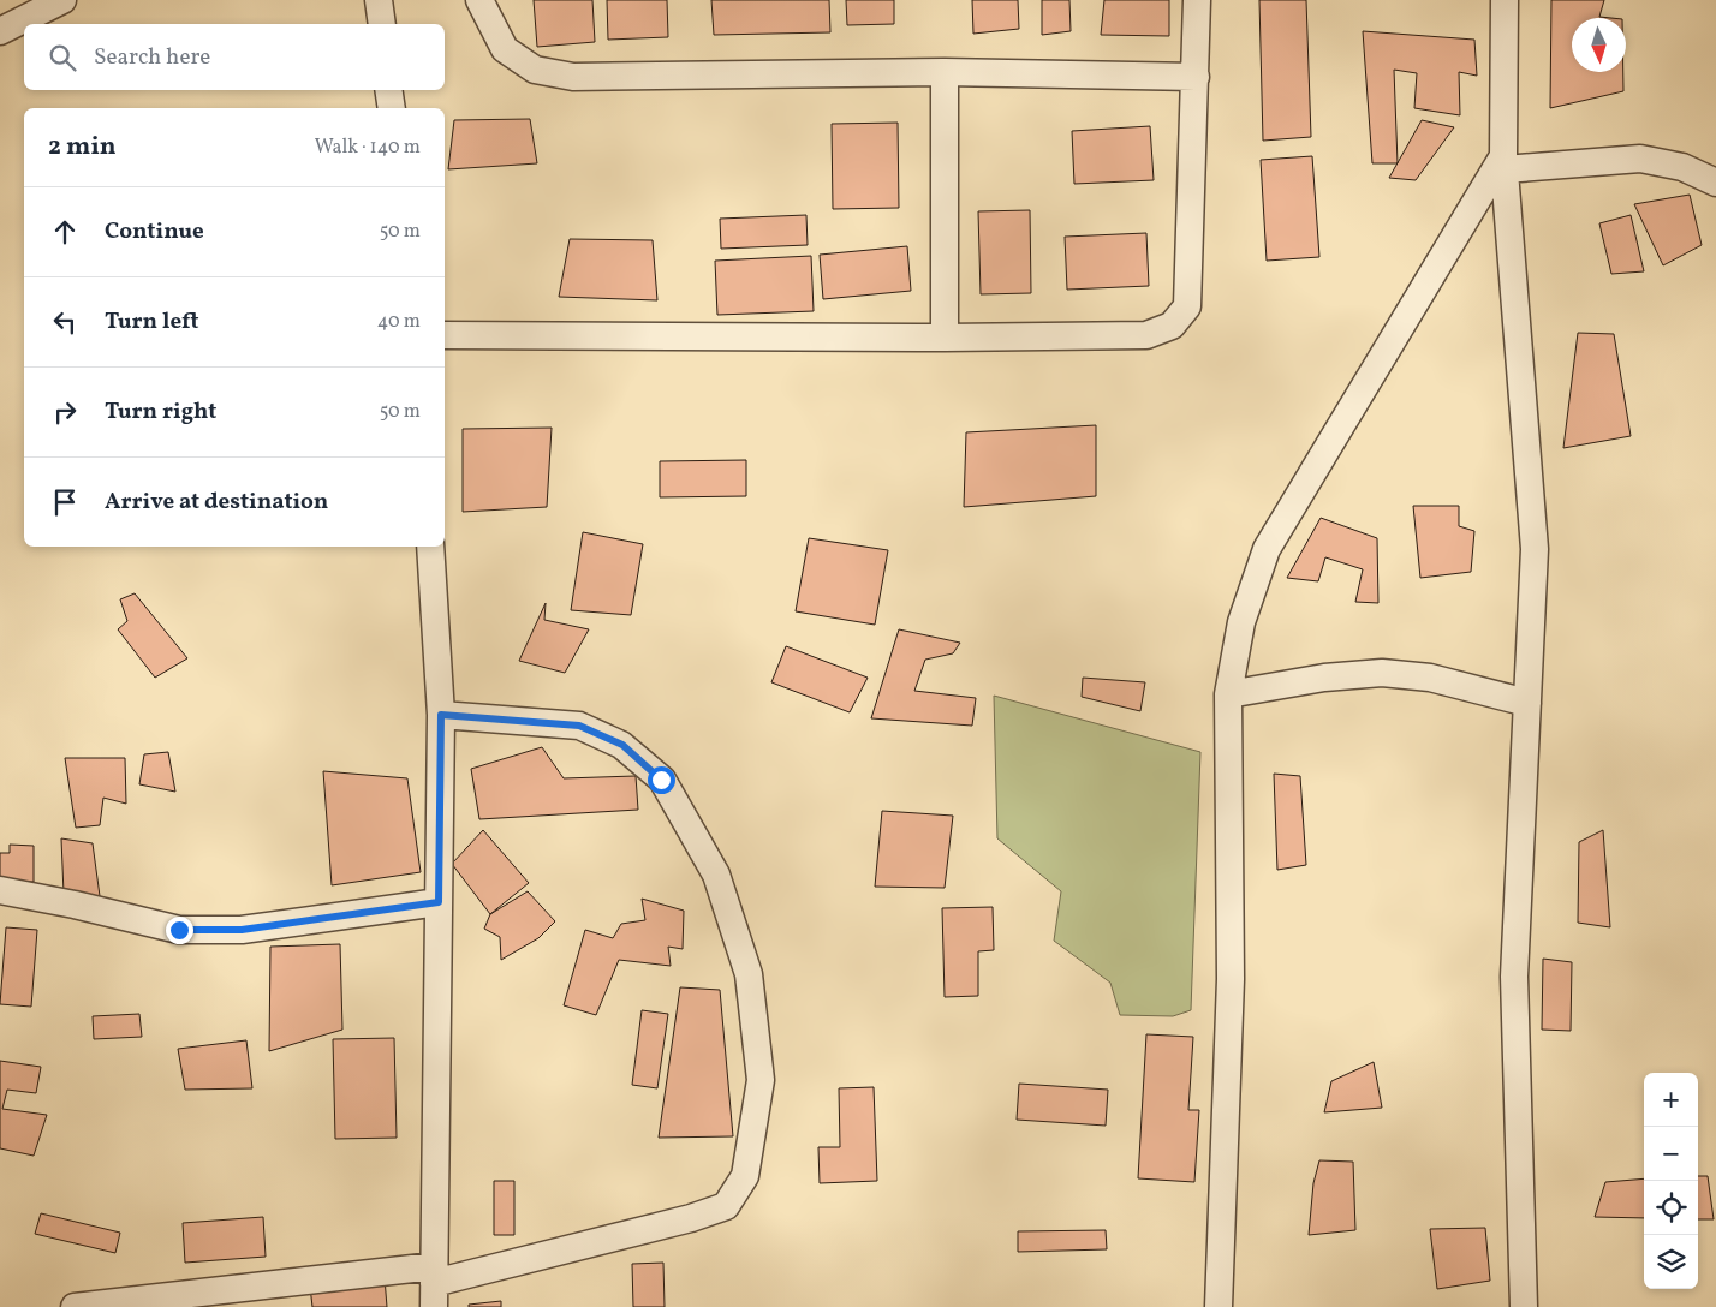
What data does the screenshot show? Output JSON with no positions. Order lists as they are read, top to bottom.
{
  "north": "bottom",
  "page": {
    "search": "Search here",
    "heading": ["2 min", "Walk · 140 m"],
    "list": [
      ["Continue", "50 m"],
      ["Turn left", "40 m"],
      ["Turn right", "50 m"],
      "Arrive at destination"
    ],
    "map_buttons": ["+", "−"]
  }
}
